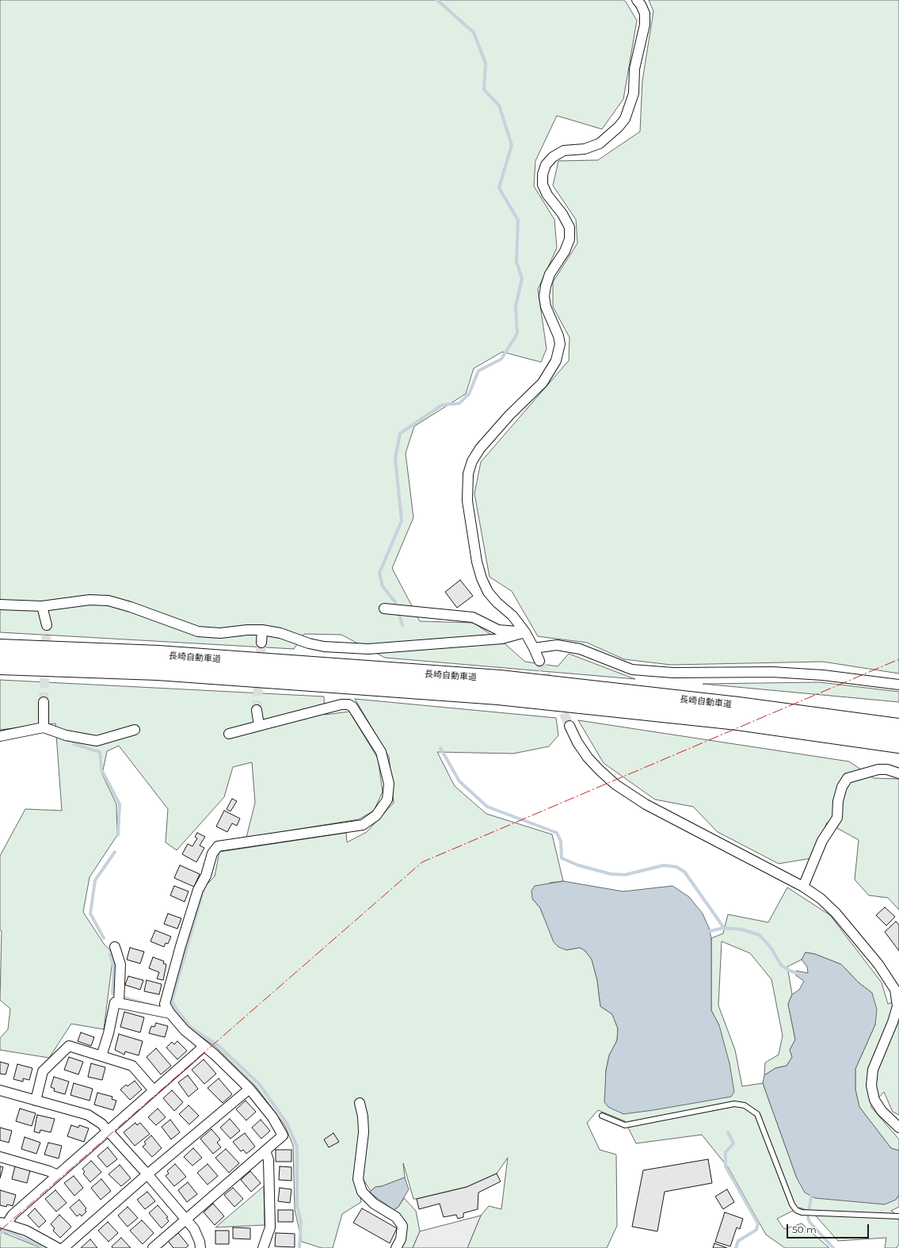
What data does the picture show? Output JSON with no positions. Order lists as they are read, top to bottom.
{
  "streets": {
    "highway": ["長崎自動車道"]
  },
  "scale_bar": "50 m"
}
